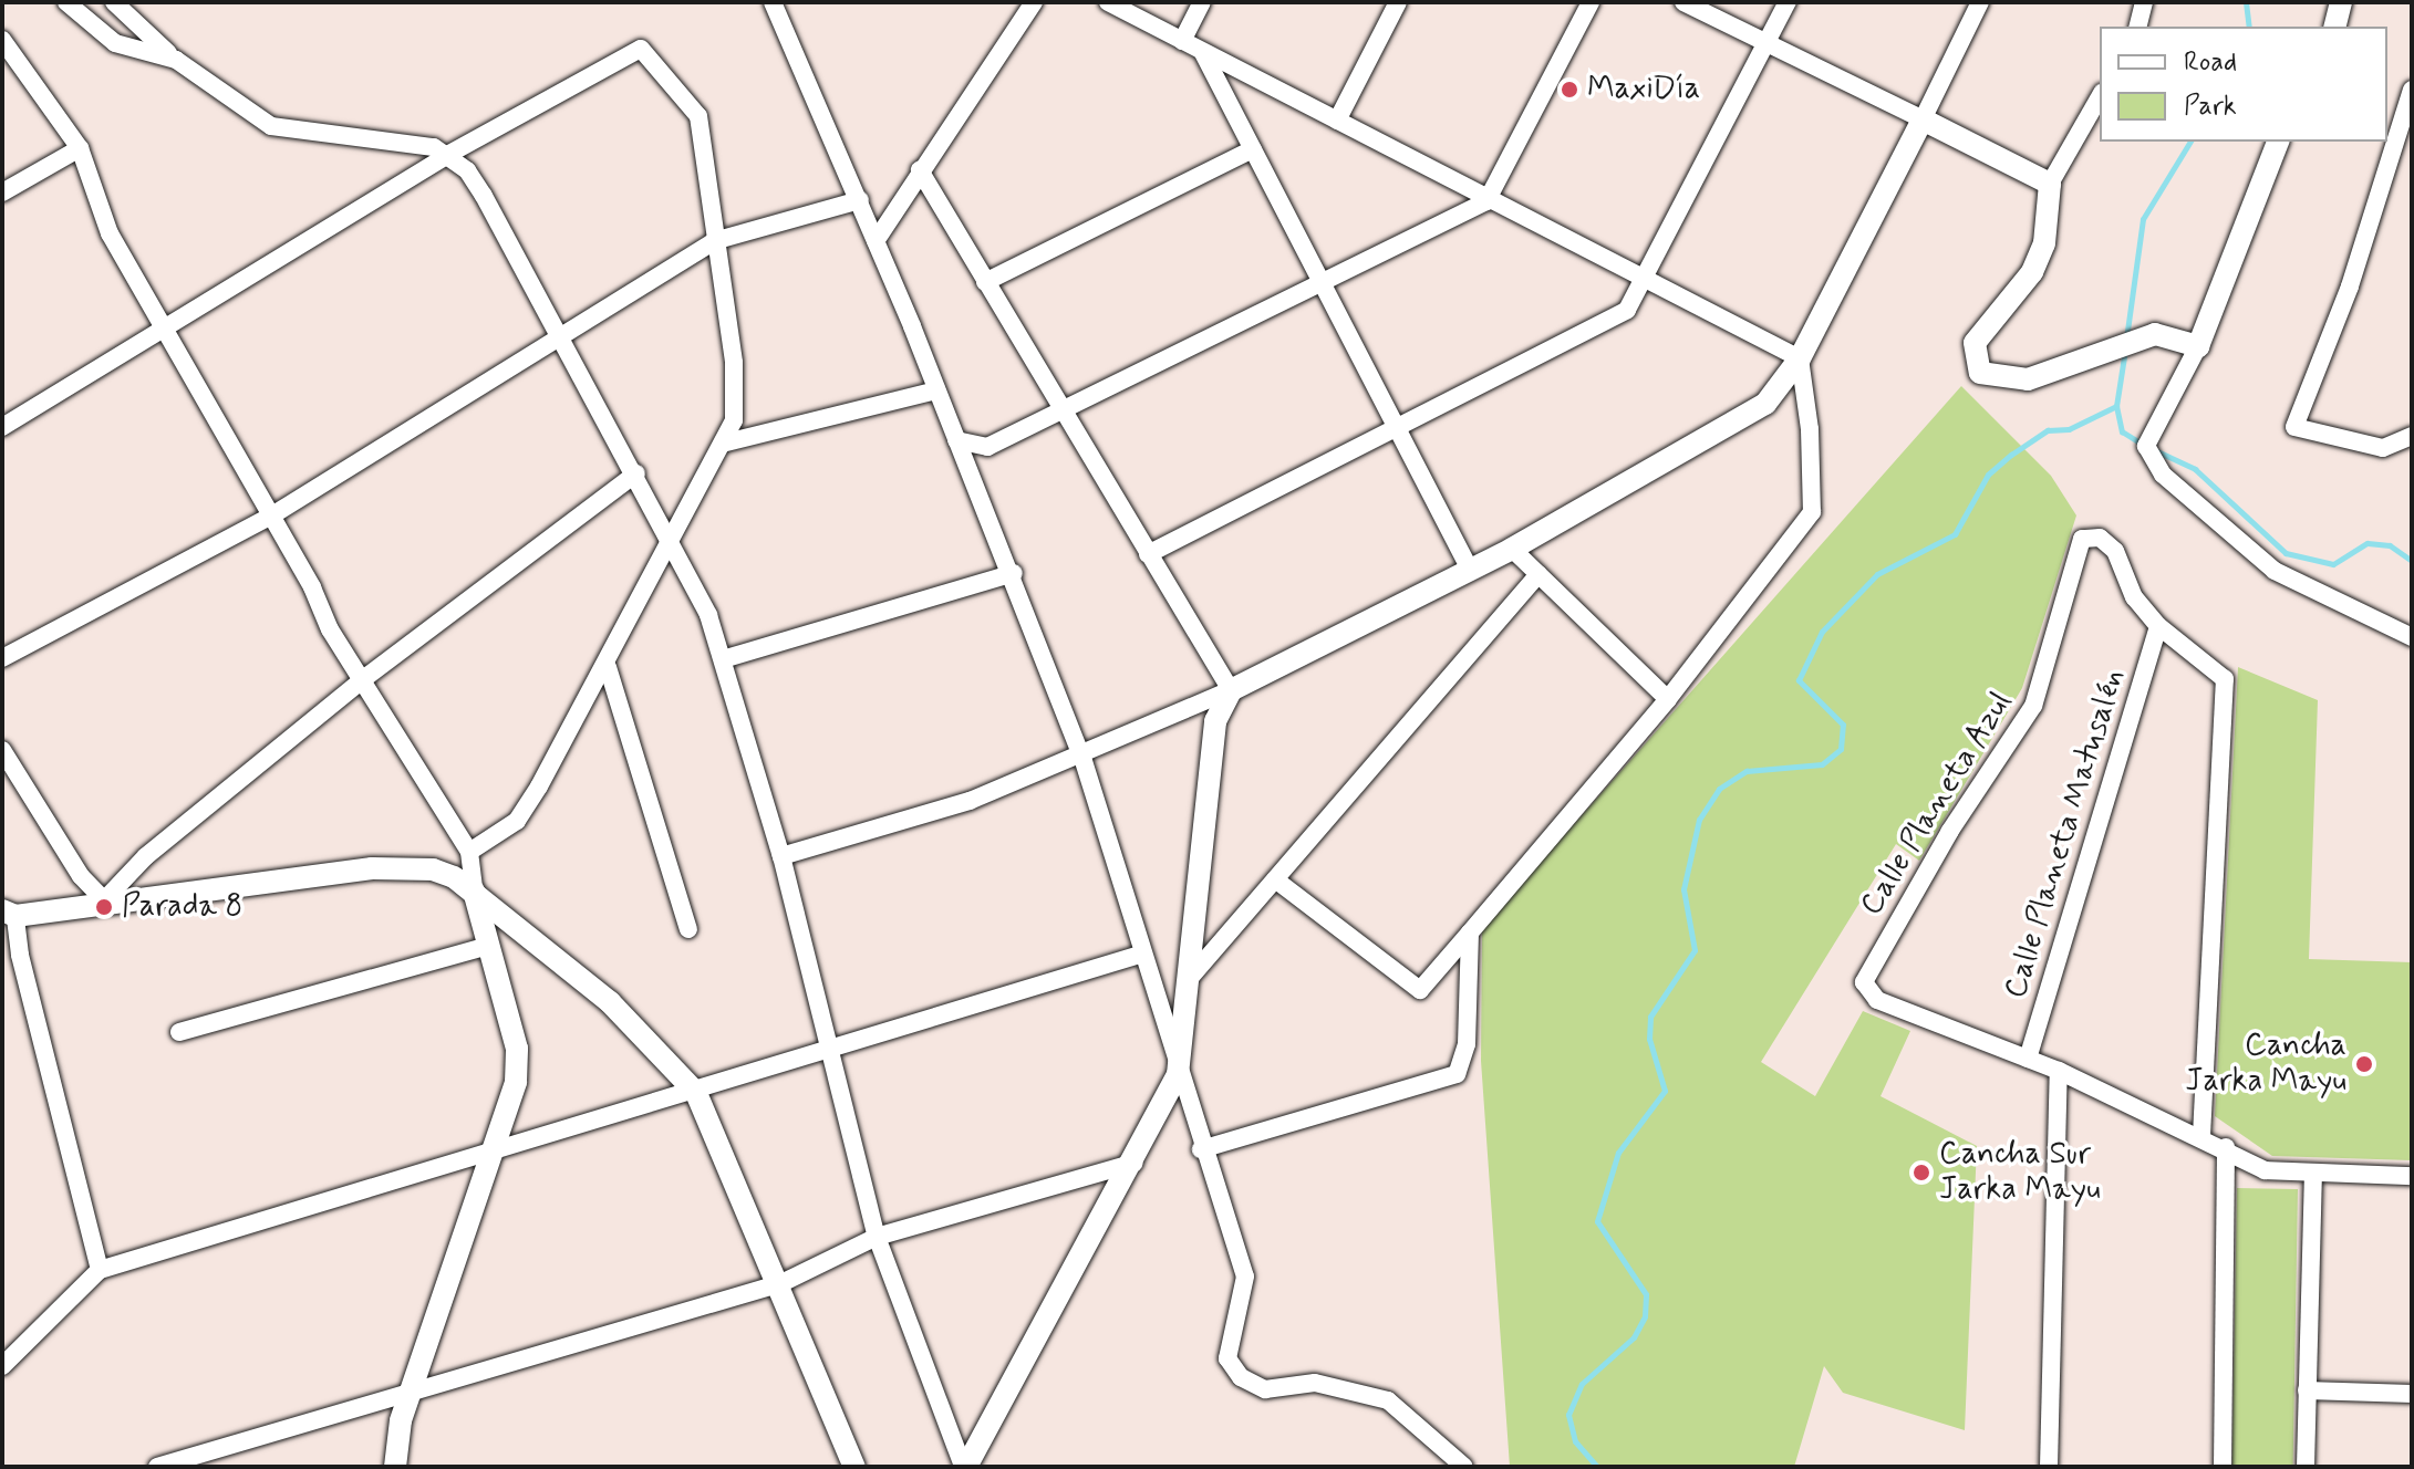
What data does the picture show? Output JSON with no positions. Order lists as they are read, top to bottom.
{
  "streets": {
    "street": ["Calle Planeta Azul", "Calle Planeta Matusalén"]
  },
  "crossings": [
    ["Calle Planeta Azul", "Calle Planeta Matusalén"]
  ],
  "places": [
    "MaxiDía",
    "Parada 8",
    "Cancha Jarka Mayu",
    "Cancha Sur Jarka Mayu"
  ],
  "legend": ["Road", "Park"]
}
